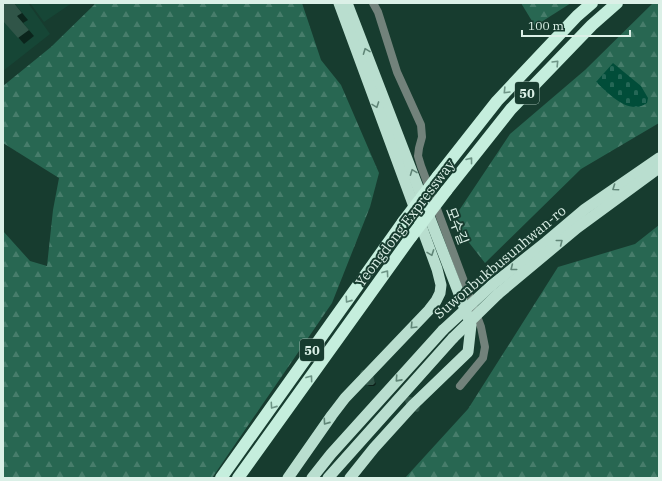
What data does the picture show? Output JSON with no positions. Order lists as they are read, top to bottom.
{
  "streets": {
    "highway": ["50", "Yeongdong Expressway", "Suwonbukbusunhwan-ro"],
    "street": ["모수길"]
  },
  "scale_bar": "100 m"
}
